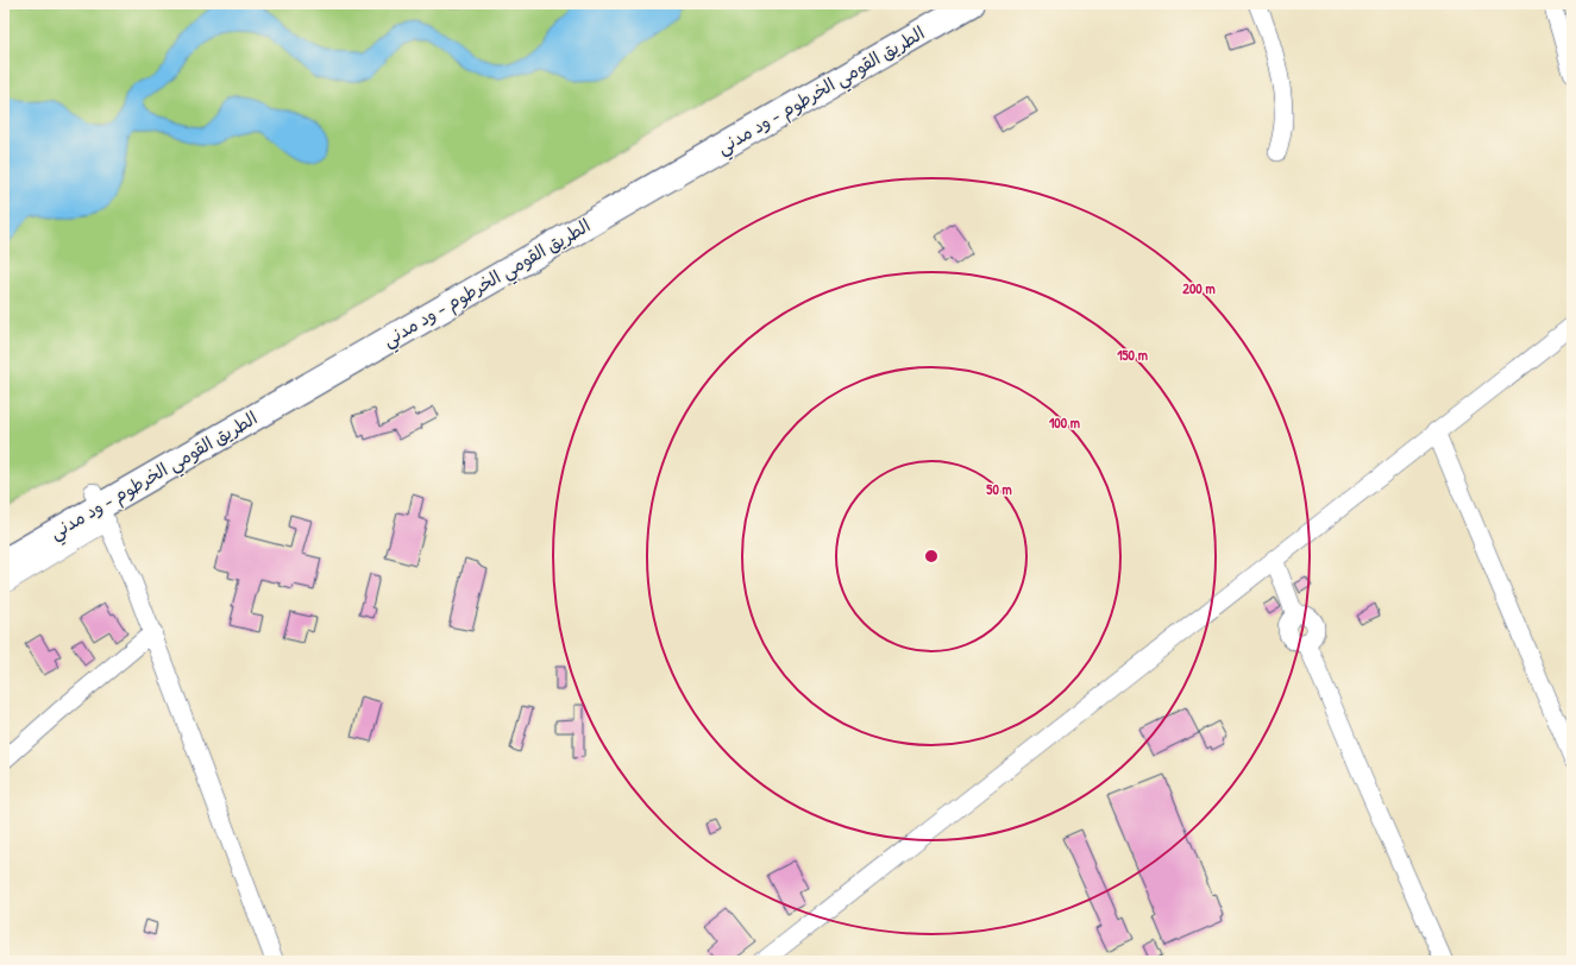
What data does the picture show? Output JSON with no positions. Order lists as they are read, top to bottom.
{
  "streets": {
    "highway": ["الطريق القومي الخرطوم - ود مدني"]
  },
  "rings": [
    "200 m",
    "150 m",
    "100 m",
    "50 m"
  ]
}
